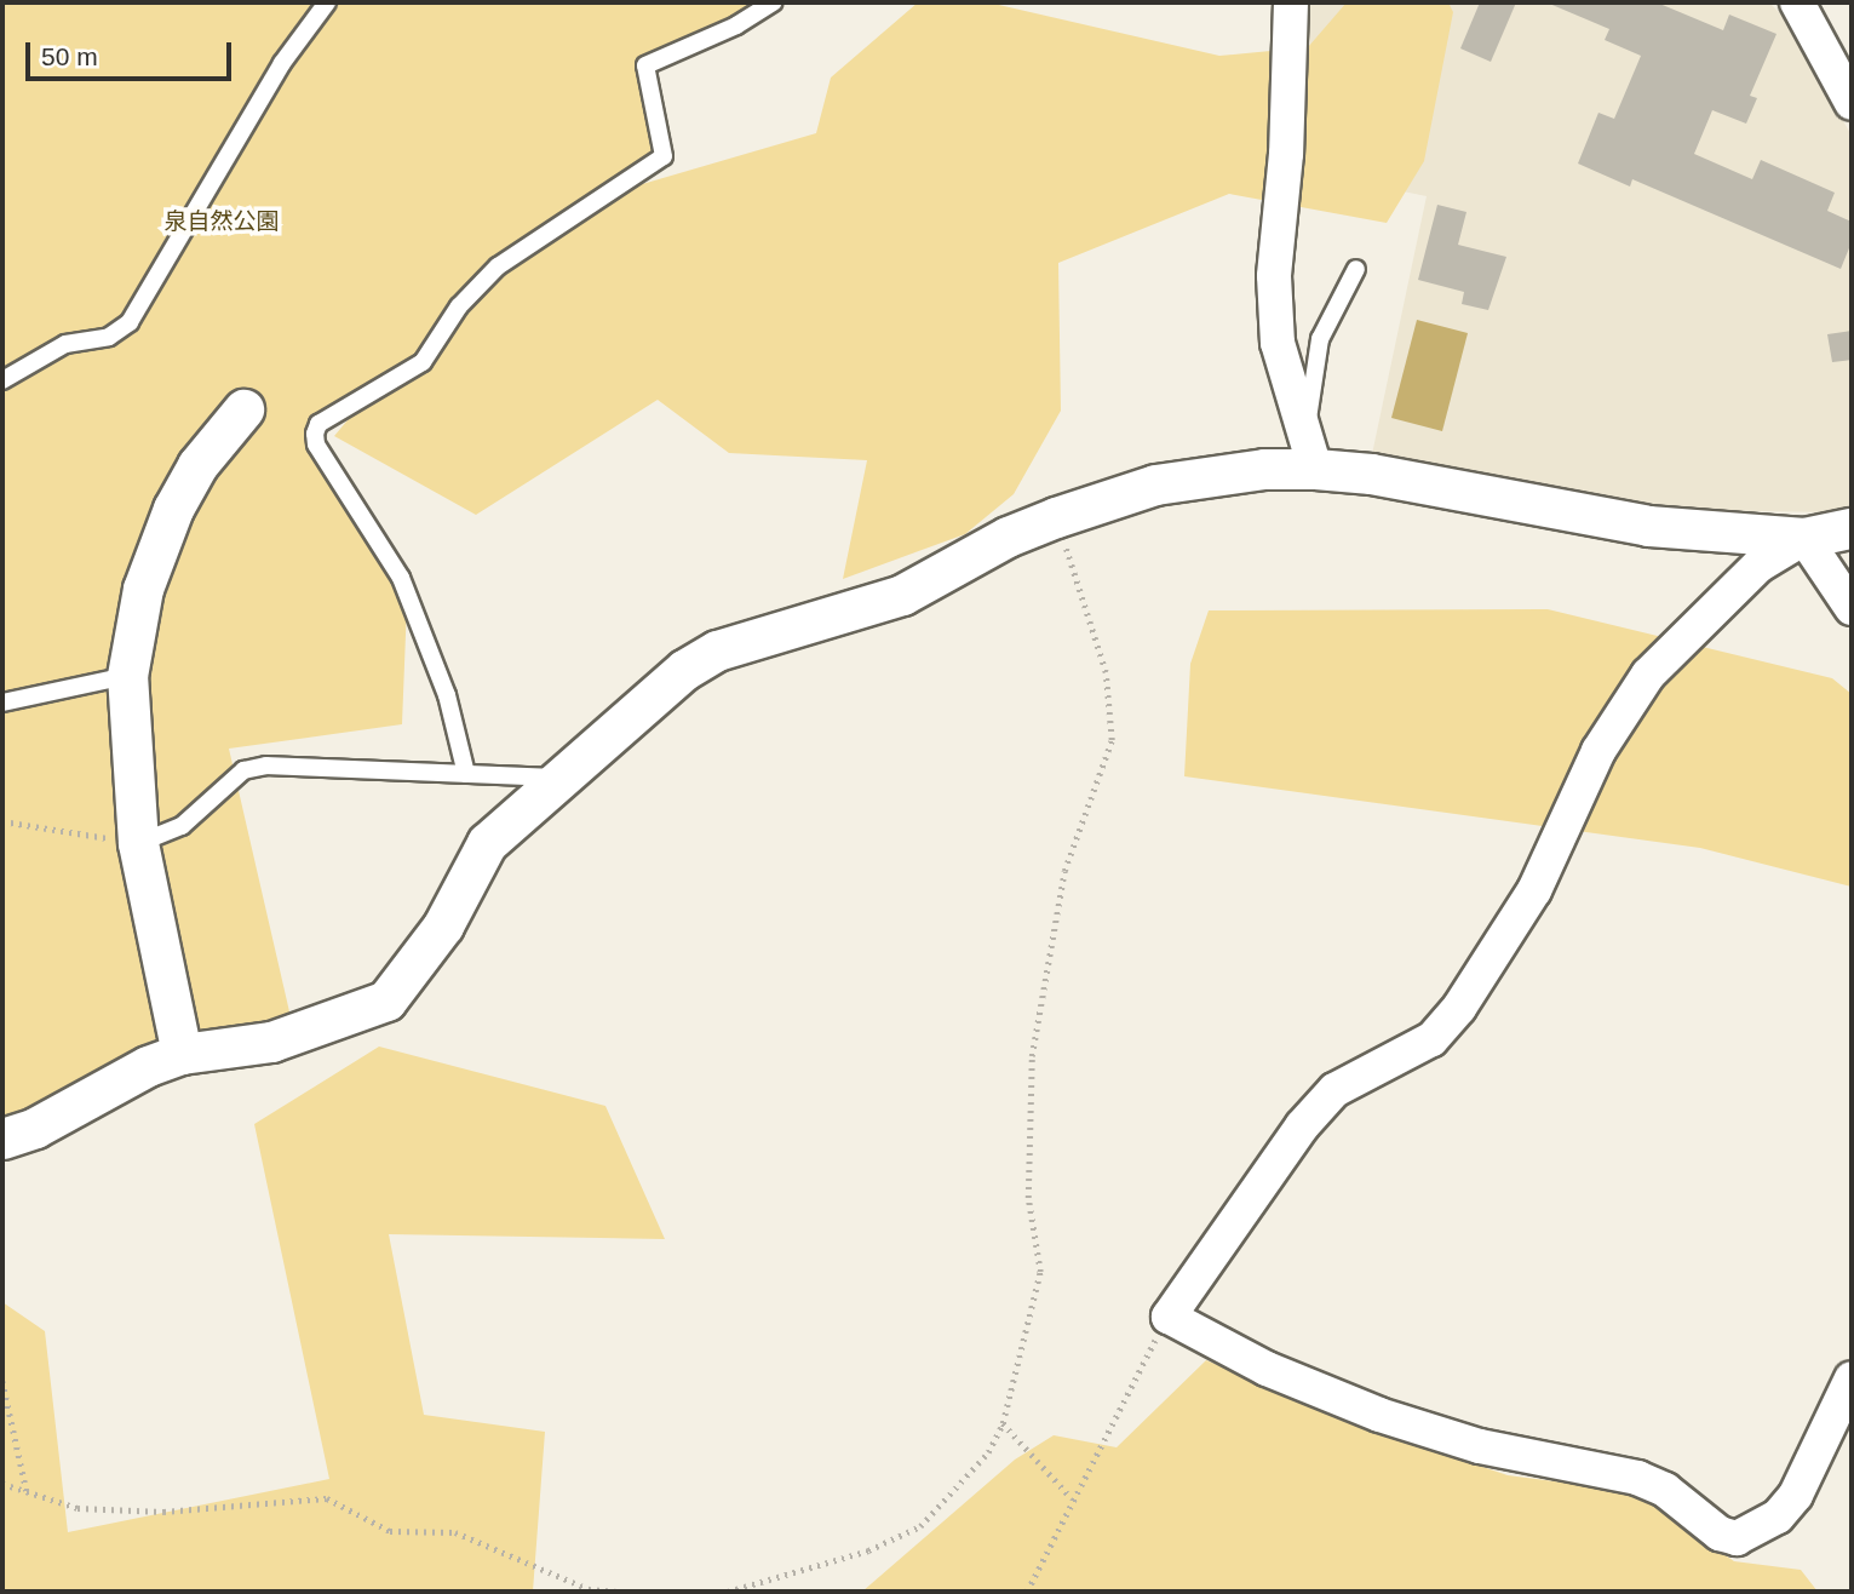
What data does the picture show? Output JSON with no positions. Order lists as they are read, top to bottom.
{
  "parks": ["泉自然公園"],
  "scale_bar": "50 m"
}
